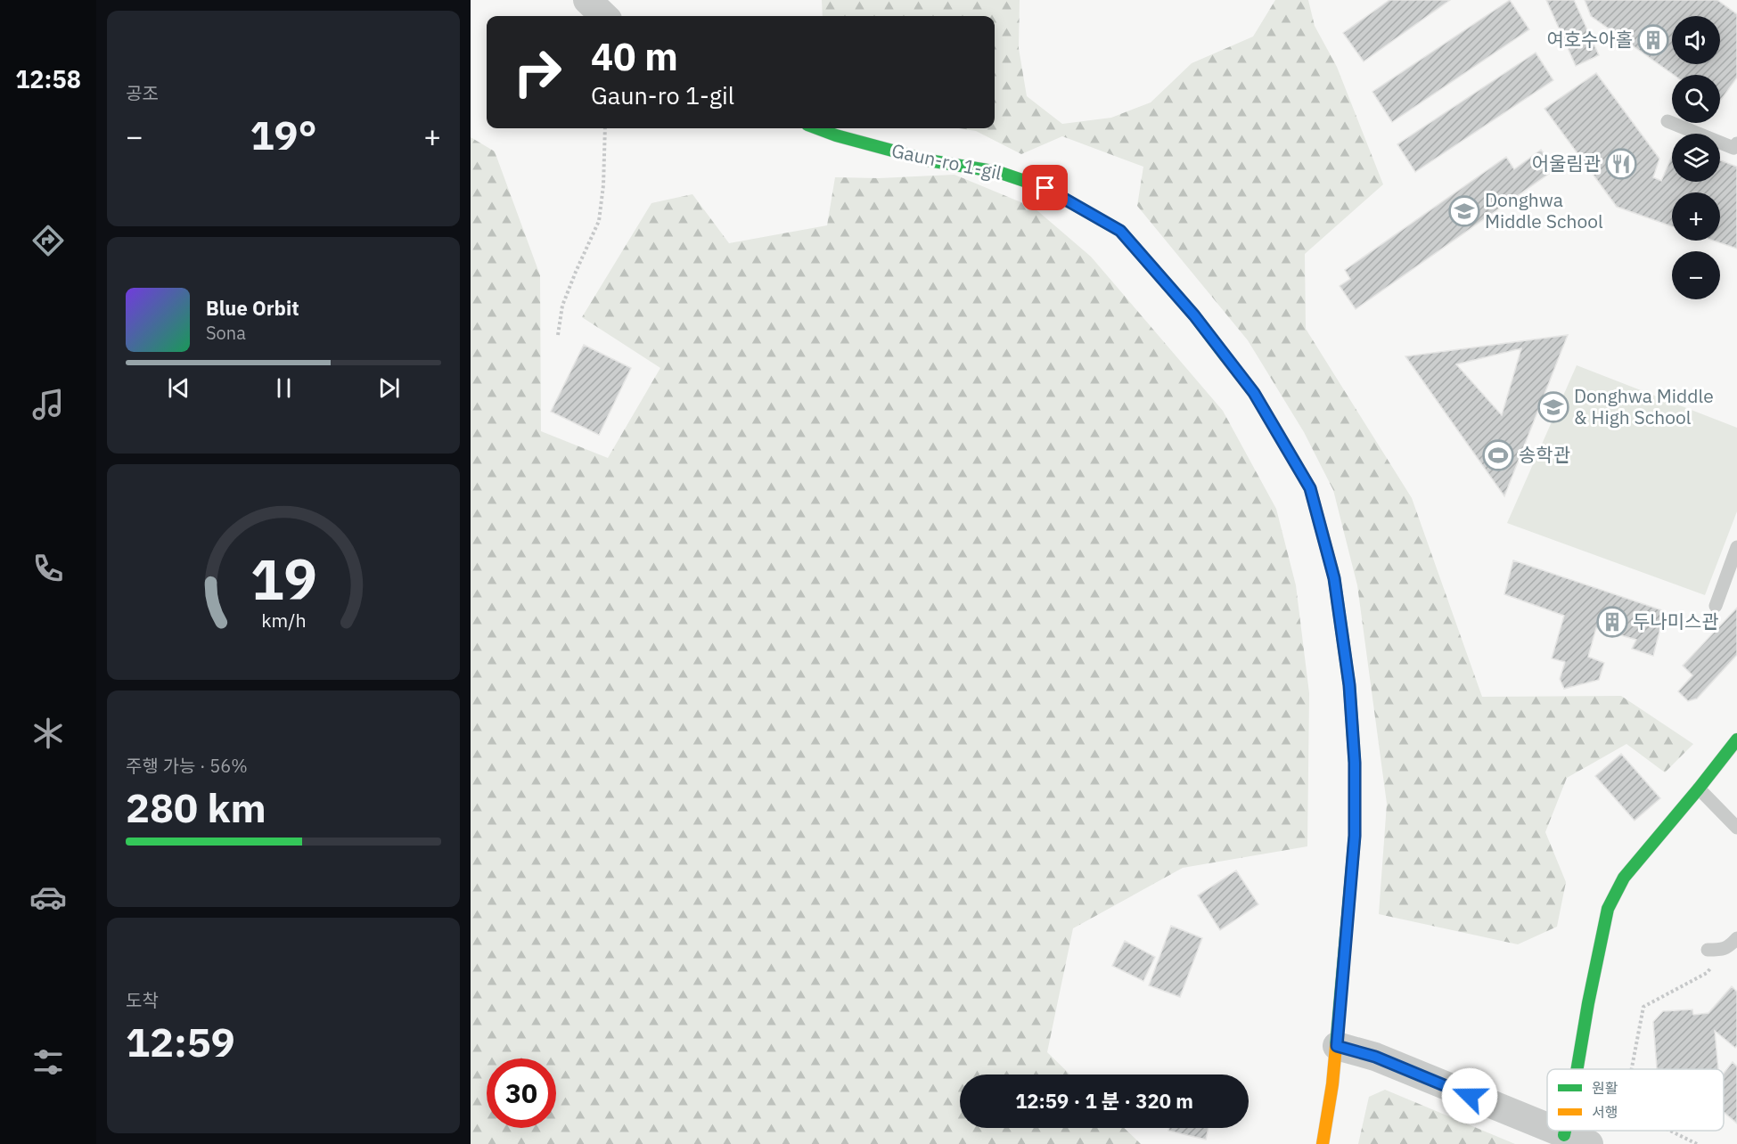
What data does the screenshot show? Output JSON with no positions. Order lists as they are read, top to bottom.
{
  "streets": {
    "street": ["Gaun-ro 1-gil"]
  },
  "places": {
    "building": ["여호수아홀", "두나미스관"],
    "restaurant": ["어울림관"],
    "school or university": ["Donghwa Middle School", "Donghwa Middle & High School"],
    "sports": ["송학관"]
  },
  "legend": ["원활", "서행"],
  "page": {
    "tabs": "12:58",
    "tile": [
      "공조",
      ["주행 가능 · 56%", "280 km"],
      ["도착", "12:59"]
    ],
    "map_buttons": ["+", "−"],
    "turn": ["40 m", "Gaun-ro 1-gil"],
    "heat": ["−", "19°", "+"],
    "song": ["Blue Orbit", "Sona"],
    "limit": "30",
    "trip": "12:59 · 1 분 · 320 m",
    "gauge": ["19", "km/h"]
  }
}
